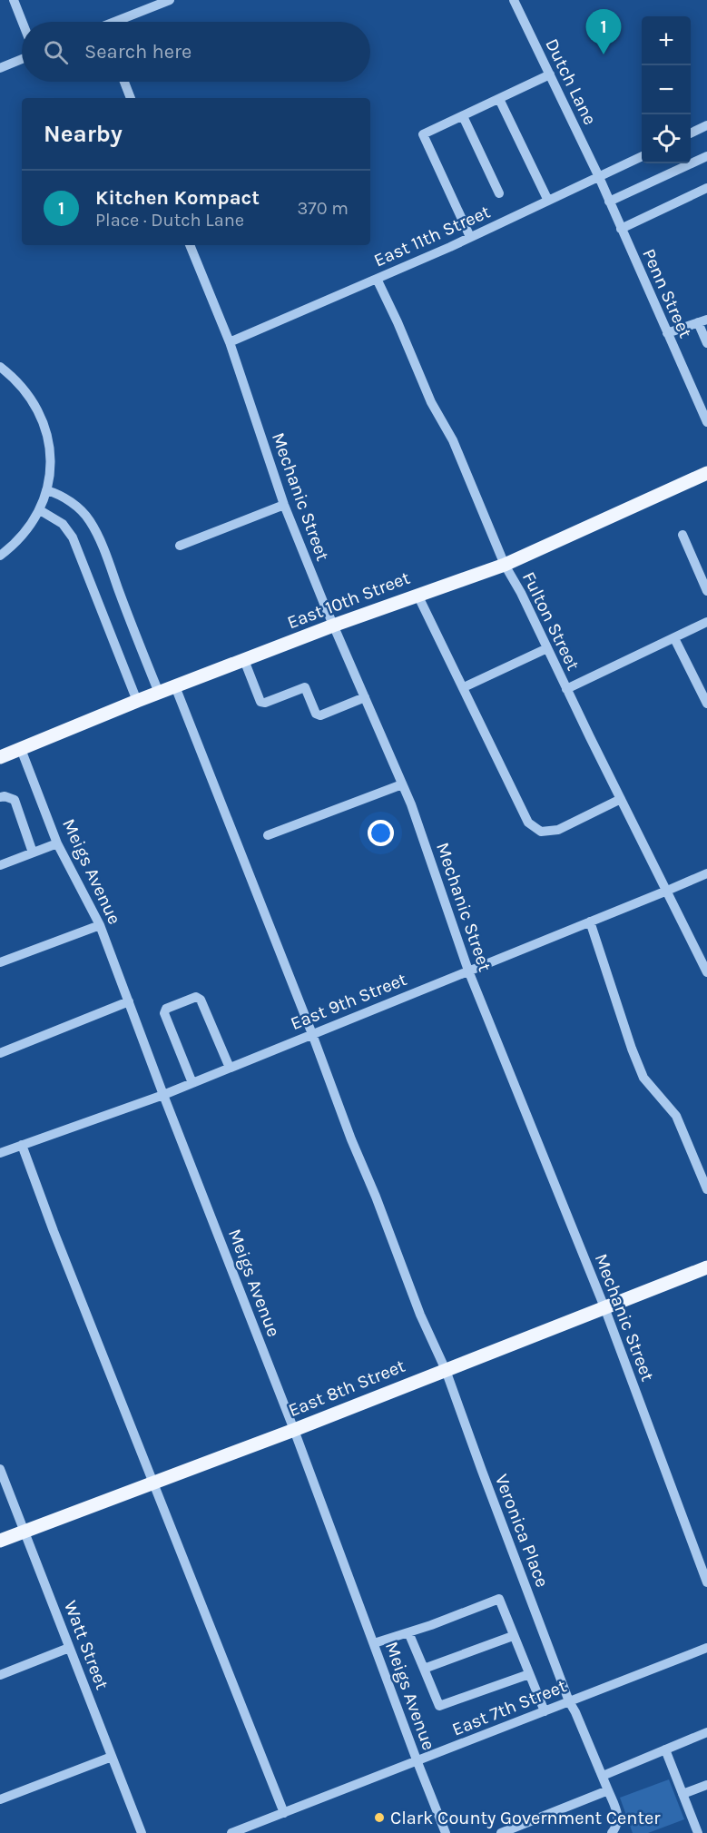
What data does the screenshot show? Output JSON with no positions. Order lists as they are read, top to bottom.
{
  "streets": {
    "main road": ["East 10th Street", "East 8th Street"],
    "street": [
      "Dutch Lane",
      "East 11th Street",
      "Penn Street",
      "Mechanic Street",
      "Fulton Street",
      "Meigs Avenue",
      "East 9th Street",
      "Veronica Place",
      "Watt Street",
      "East 7th Street"
    ]
  },
  "crossings": [
    ["Dutch Lane", "East 11th Street"],
    ["Dutch Lane", "Penn Street"],
    ["East 11th Street", "Penn Street"],
    ["East 11th Street", "Mechanic Street"],
    ["East 11th Street", "Fulton Street"],
    ["Mechanic Street", "East 10th Street"],
    ["Mechanic Street", "East 9th Street"],
    ["Mechanic Street", "East 8th Street"],
    ["East 10th Street", "Fulton Street"],
    ["East 10th Street", "Meigs Avenue"],
    ["East 10th Street", "Veronica Place"],
    ["Fulton Street", "East 9th Street"],
    ["Meigs Avenue", "East 9th Street"],
    ["Meigs Avenue", "East 8th Street"],
    ["Meigs Avenue", "East 7th Street"],
    ["East 9th Street", "Veronica Place"],
    ["East 8th Street", "Veronica Place"],
    ["East 8th Street", "Watt Street"],
    ["Veronica Place", "East 7th Street"]
  ],
  "places": ["Clark County Government Center"],
  "page": {
    "pins": "1",
    "map_buttons": ["+", "−"],
    "search": "Search here",
    "heading": "Nearby",
    "list": [
      {
        "mark": "1",
        "name": "Kitchen Kompact",
        "note": "Place · Dutch Lane",
        "value": "370 m"
      }
    ]
  }
}
